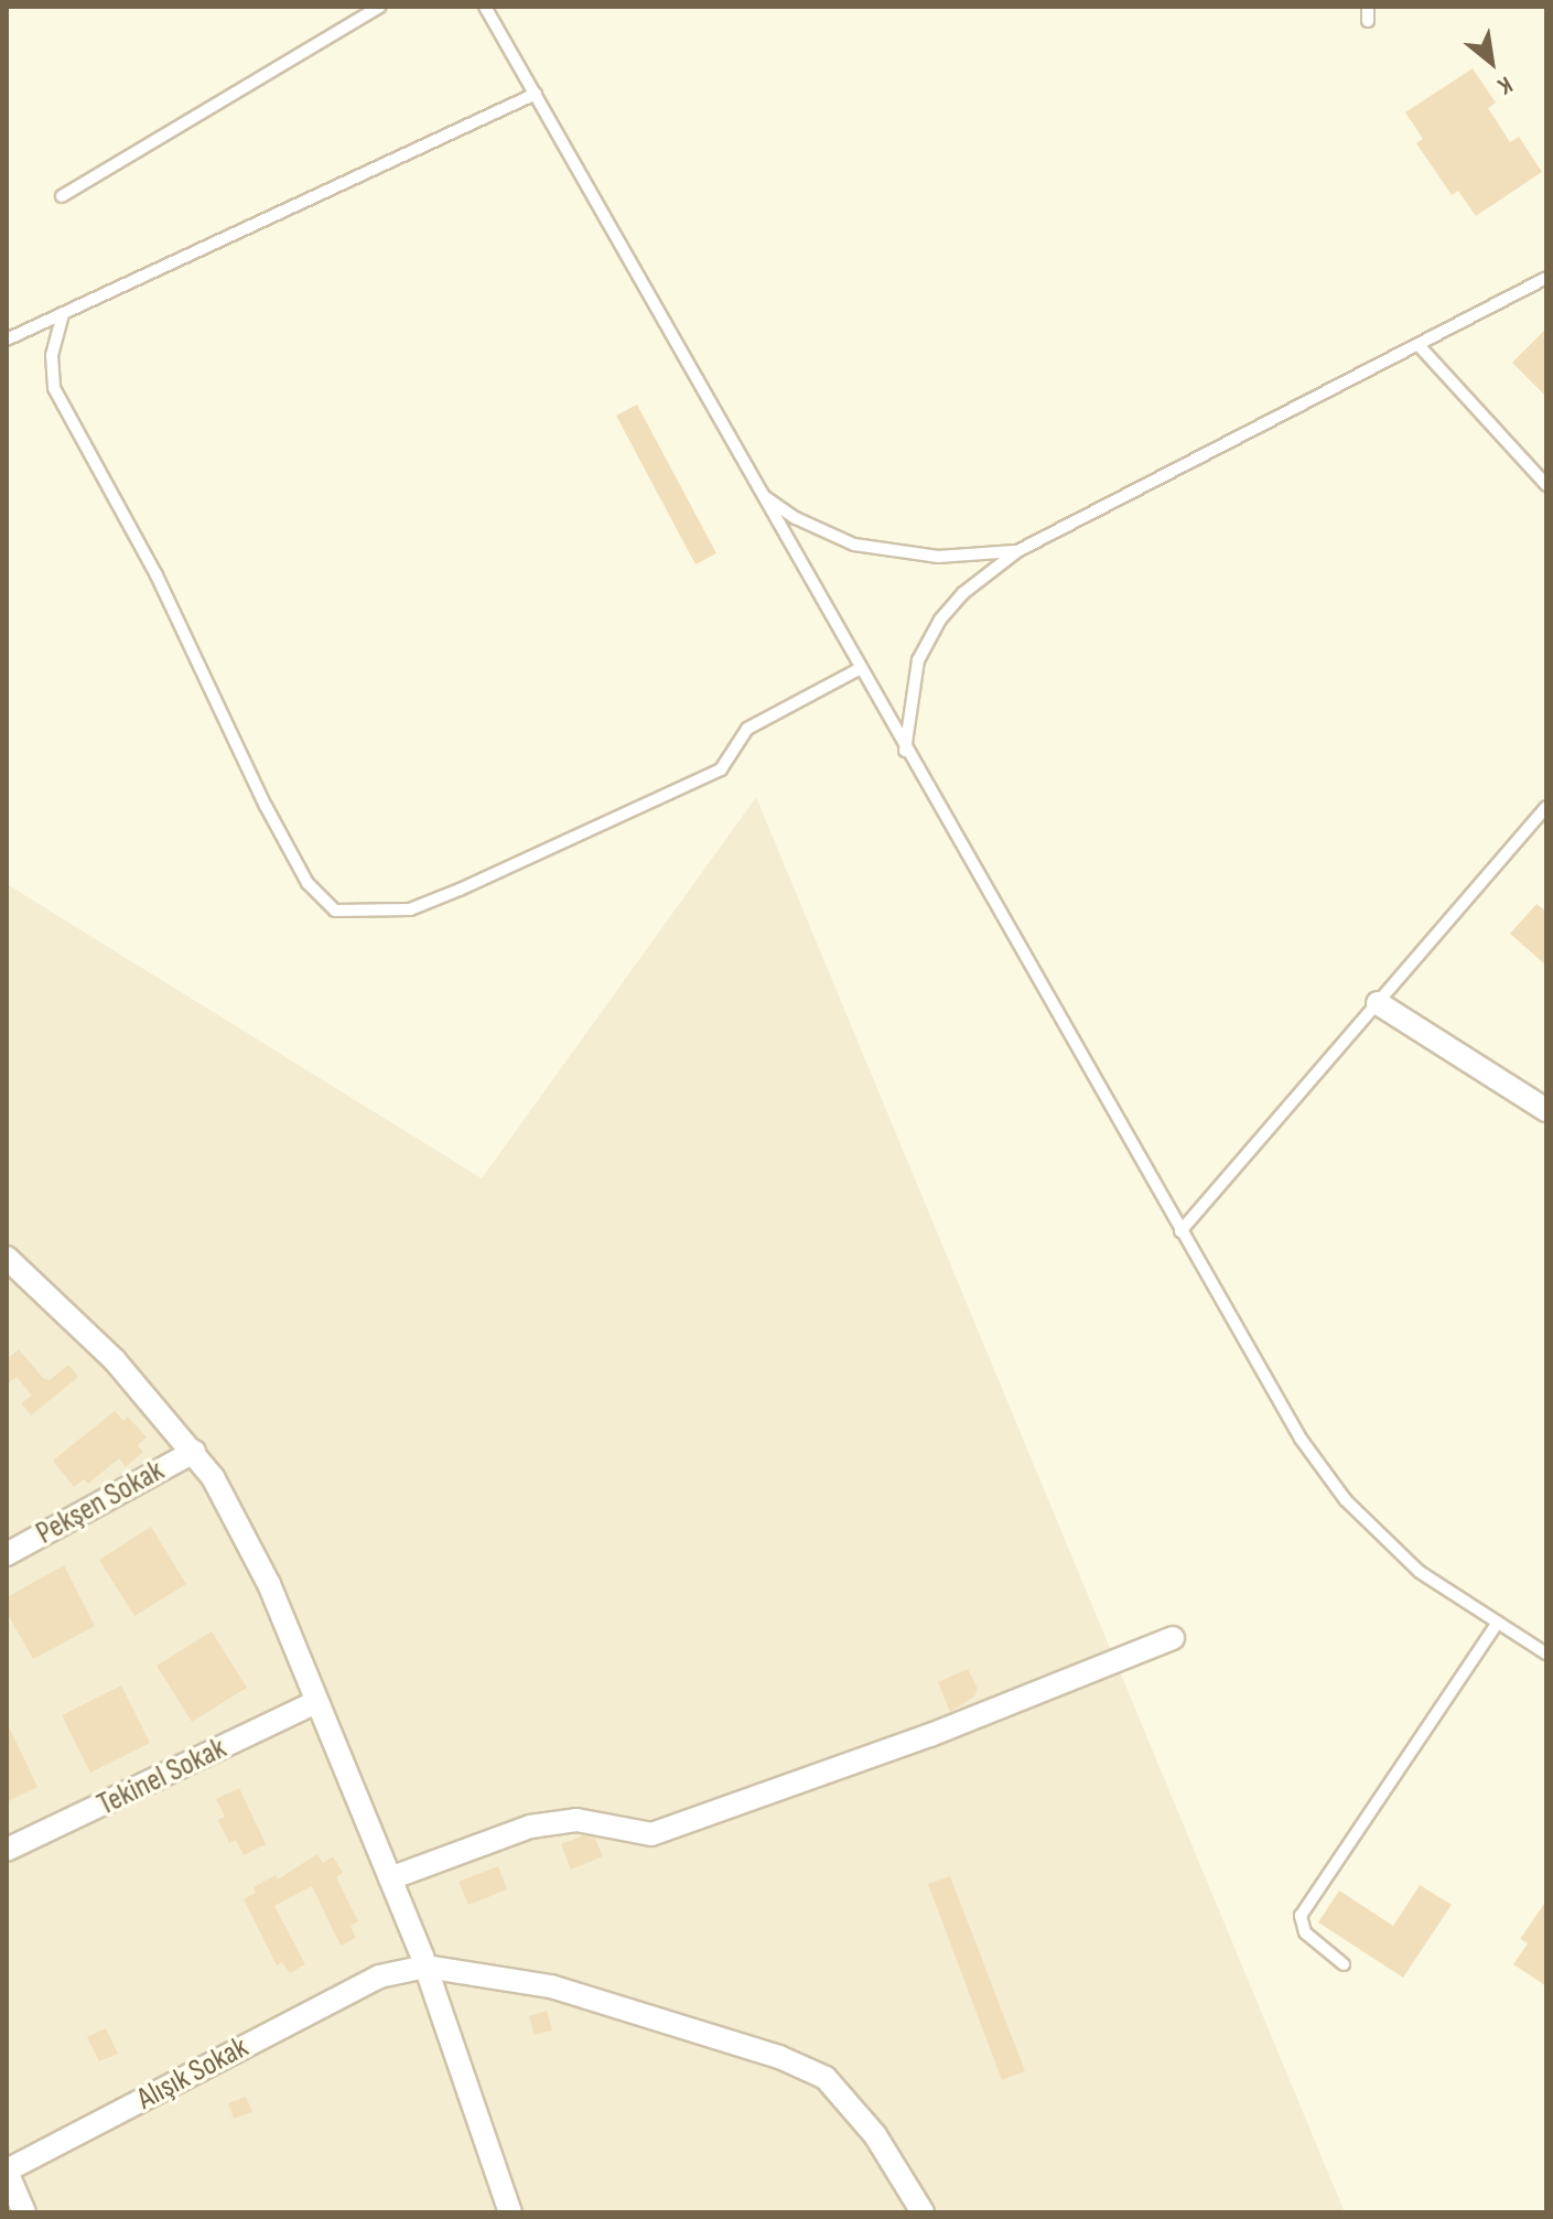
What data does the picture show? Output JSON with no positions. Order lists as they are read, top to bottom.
{
  "streets": {
    "street": ["Pekşen Sokak", "Tekinel Sokak", "Alışık Sokak"]
  },
  "north": "bottom right"
}
